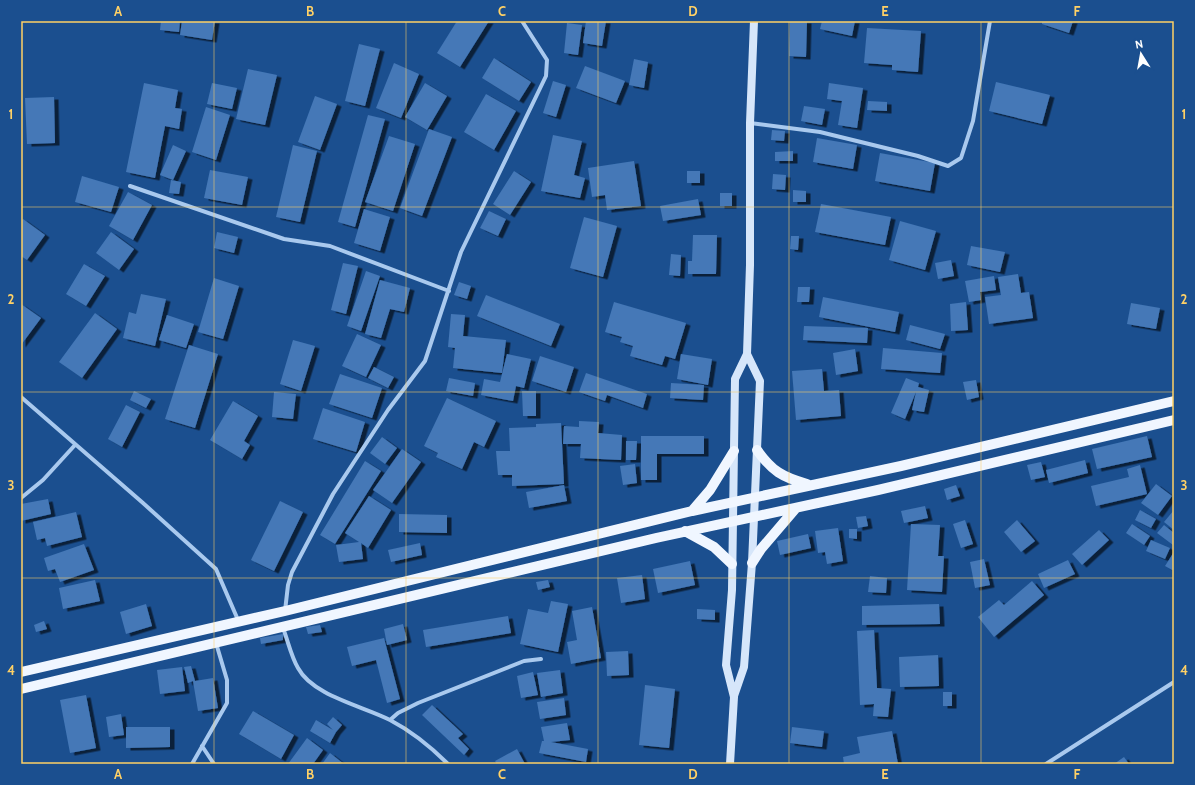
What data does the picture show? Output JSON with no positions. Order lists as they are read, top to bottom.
{
  "north": "top",
  "grid": {
    "columns": [
      "A",
      "B",
      "C",
      "D",
      "E",
      "F"
    ],
    "rows": [
      "1",
      "2",
      "3",
      "4"
    ]
  }
}
